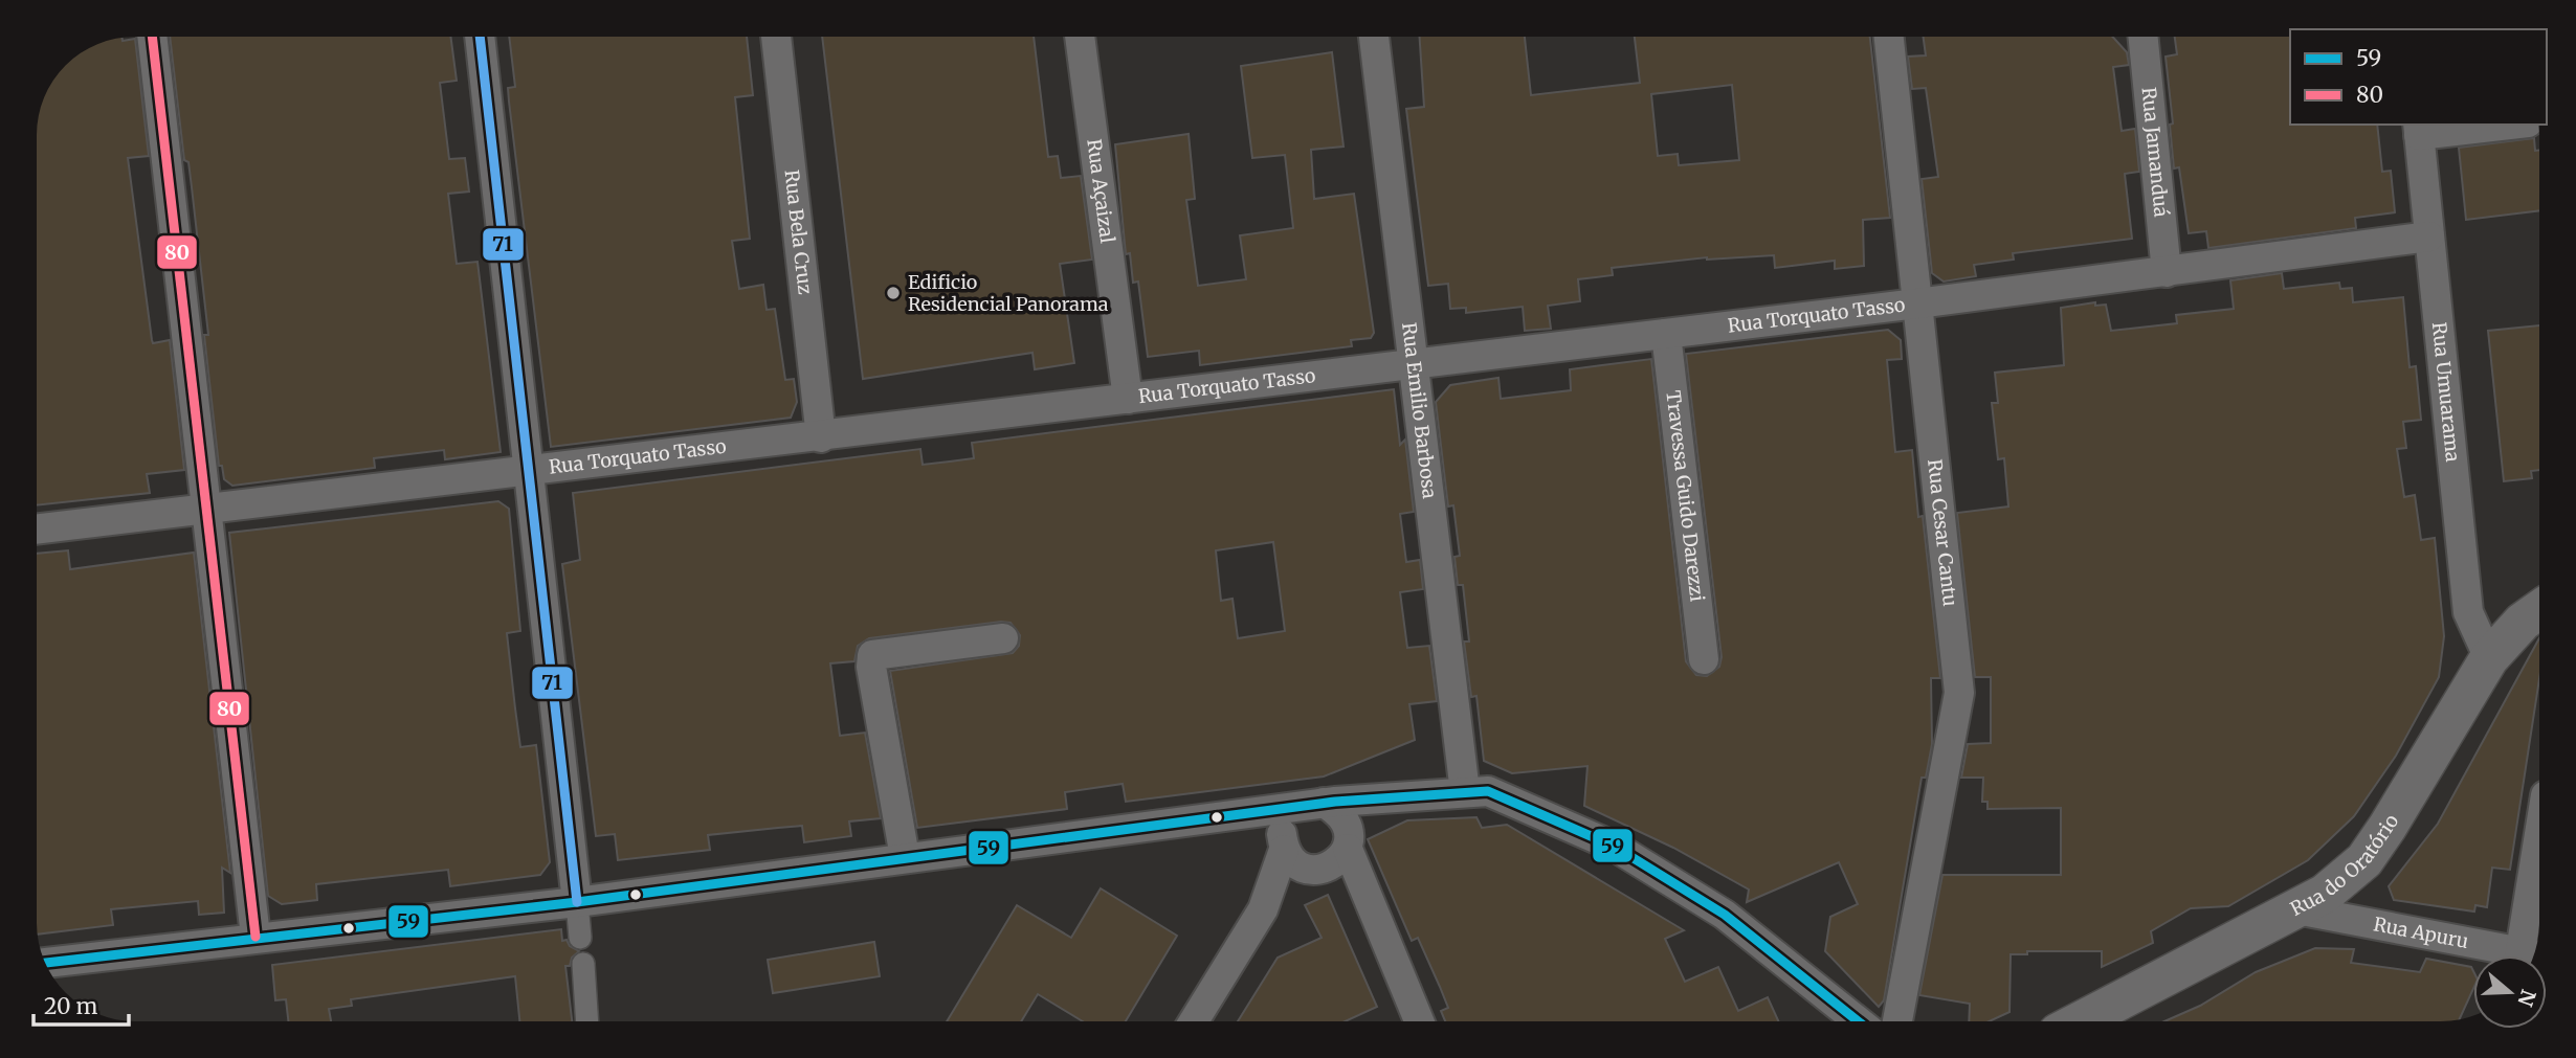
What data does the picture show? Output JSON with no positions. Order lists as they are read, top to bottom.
{
  "streets": {
    "street": [
      "Rua Jamanduá",
      "Rua Açaizal",
      "Rua Bela Cruz",
      "Rua Torquato Tasso",
      "Rua Umuarama",
      "Rua Emilio Barbosa",
      "Travessa Guido Darezzi",
      "Rua Cesar Cantu",
      "Rua do Oratório",
      "Rua Apuru"
    ]
  },
  "crossings": [
    ["Rua Jamanduá", "Rua Torquato Tasso"],
    ["Rua Açaizal", "Rua Torquato Tasso"],
    ["Rua Bela Cruz", "Rua Torquato Tasso"],
    ["Rua Torquato Tasso", "Rua Umuarama"],
    ["Rua Torquato Tasso", "Rua Emilio Barbosa"],
    ["Rua Torquato Tasso", "Travessa Guido Darezzi"],
    ["Rua Torquato Tasso", "Rua Cesar Cantu"],
    ["Rua Umuarama", "Rua do Oratório"],
    ["Rua do Oratório", "Rua Apuru"]
  ],
  "places": ["Edificio Residencial Panorama"],
  "lines": ["transit line 80", "transit line 71", "transit line 59"],
  "legend": ["59", "80"],
  "scale_bar": "20 m",
  "north": "right"
}
